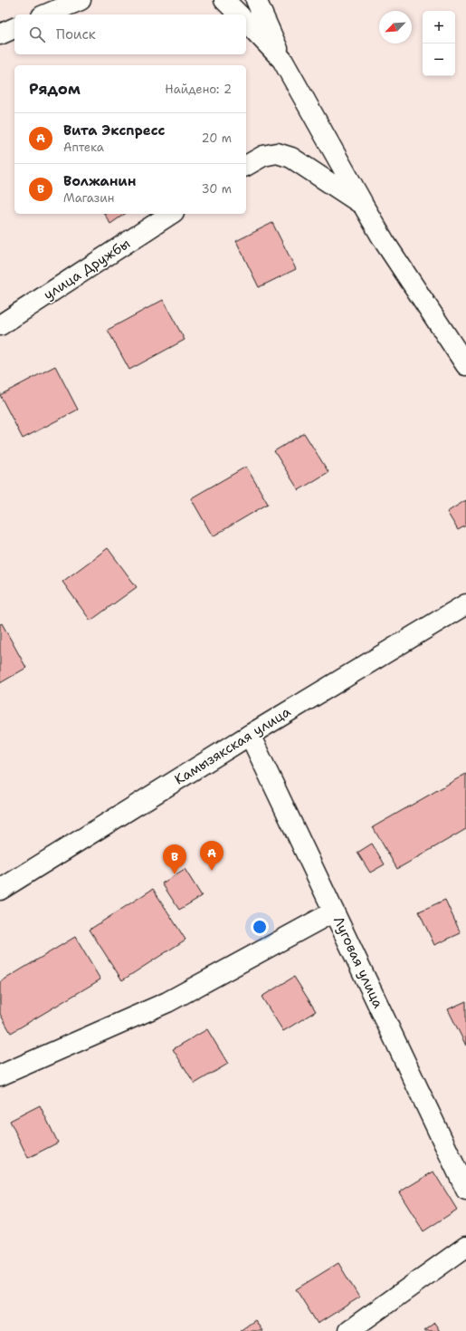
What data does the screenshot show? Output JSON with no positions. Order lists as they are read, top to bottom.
{
  "streets": {
    "street": ["улица Дружбы", "Камызякская улица", "Луговая улица"]
  },
  "crossings": [
    ["Камызякская улица", "Луговая улица"]
  ],
  "north": "bottom left",
  "page": {
    "map_buttons": ["+", "−"],
    "search": "Поиск",
    "heading": ["Рядом", "Найдено: 2"],
    "list": [
      {
        "mark": "A",
        "name": "Вита Экспресс",
        "note": "Аптека",
        "value": "20 m"
      },
      {
        "mark": "B",
        "name": "Волжанин",
        "note": "Магазин",
        "value": "30 m"
      }
    ],
    "pins": ["A", "B"]
  }
}
